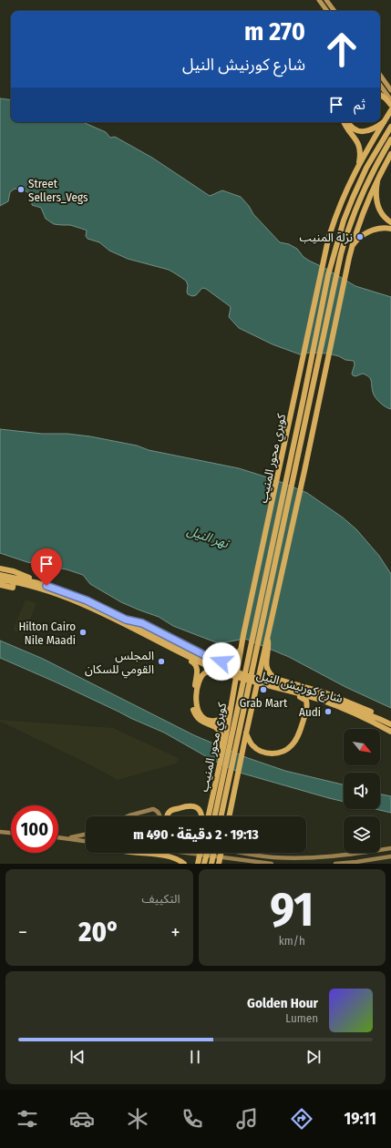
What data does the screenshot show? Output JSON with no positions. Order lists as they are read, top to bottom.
{
  "streets": {
    "highway": ["كوبري محور المنيب", "شارع كورنيش النيل"]
  },
  "water": ["نهر النيل"],
  "places": [
    "Street Sellers_Vegs",
    "نزلة المنيب",
    "Hilton Cairo Nile Maadi",
    "المجلس القومي للسكان",
    "Grab Mart",
    "Audi"
  ],
  "north": "bottom right",
  "page": {
    "turn": ["270 m", "شارع كورنيش النيل"],
    "then": "ثم",
    "limit": "100",
    "trip": "19:13 · 2 دقيقة · 490 m",
    "tile": [
      ["91", "km/h"],
      "التكييف"
    ],
    "heat": ["−", "20°", "+"],
    "song": ["Golden Hour", "Lumen"],
    "tabs": "19:11"
  }
}
